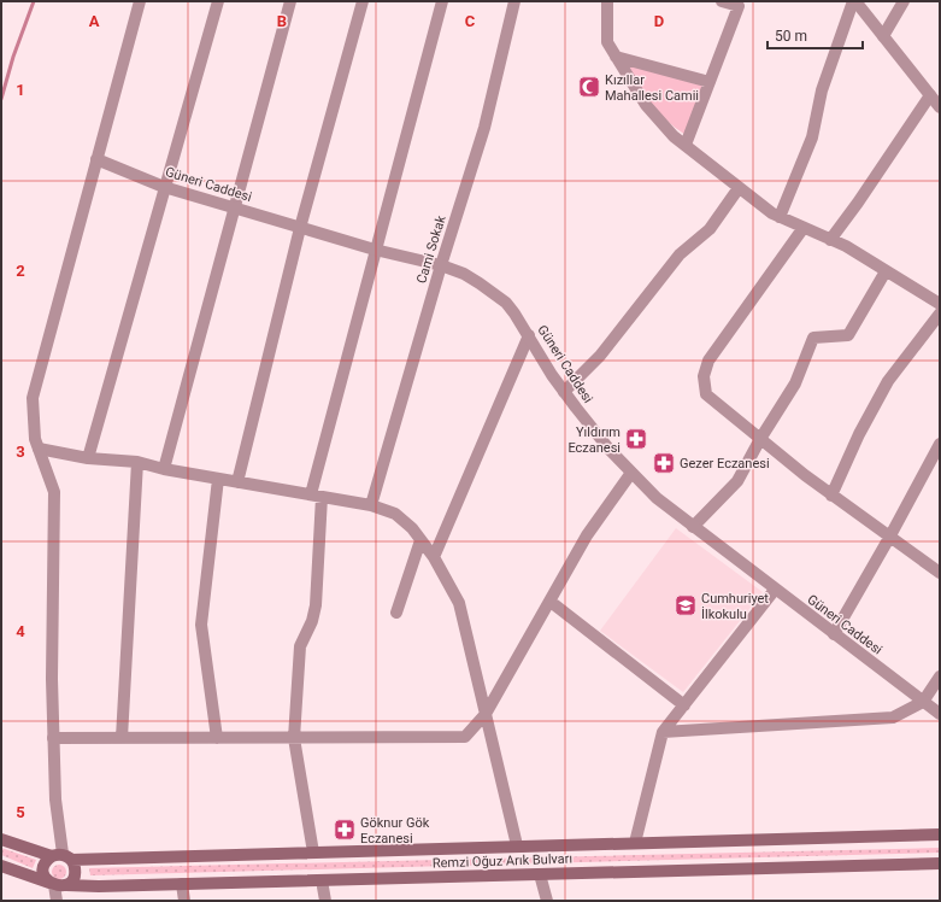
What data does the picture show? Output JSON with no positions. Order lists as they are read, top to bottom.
{
  "streets": {
    "main road": ["Remzi Oğuz Arık Bulvarı"],
    "street": ["Güneri Caddesi", "Cami Sokak"]
  },
  "crossings": [
    ["Güneri Caddesi", "Cami Sokak"]
  ],
  "places": {
    "mosque": ["Kızıllar Mahallesi Camii"],
    "pharmacy": ["Yıldırım Eczanesi", "Gezer Eczanesi", "Göknur Gök Eczanesi"],
    "school or university": ["Cumhuriyet İlkokulu"]
  },
  "scale_bar": "50 m",
  "grid": {
    "columns": [
      "A",
      "B",
      "C",
      "D"
    ],
    "rows": [
      "1",
      "2",
      "3",
      "4",
      "5"
    ]
  }
}
